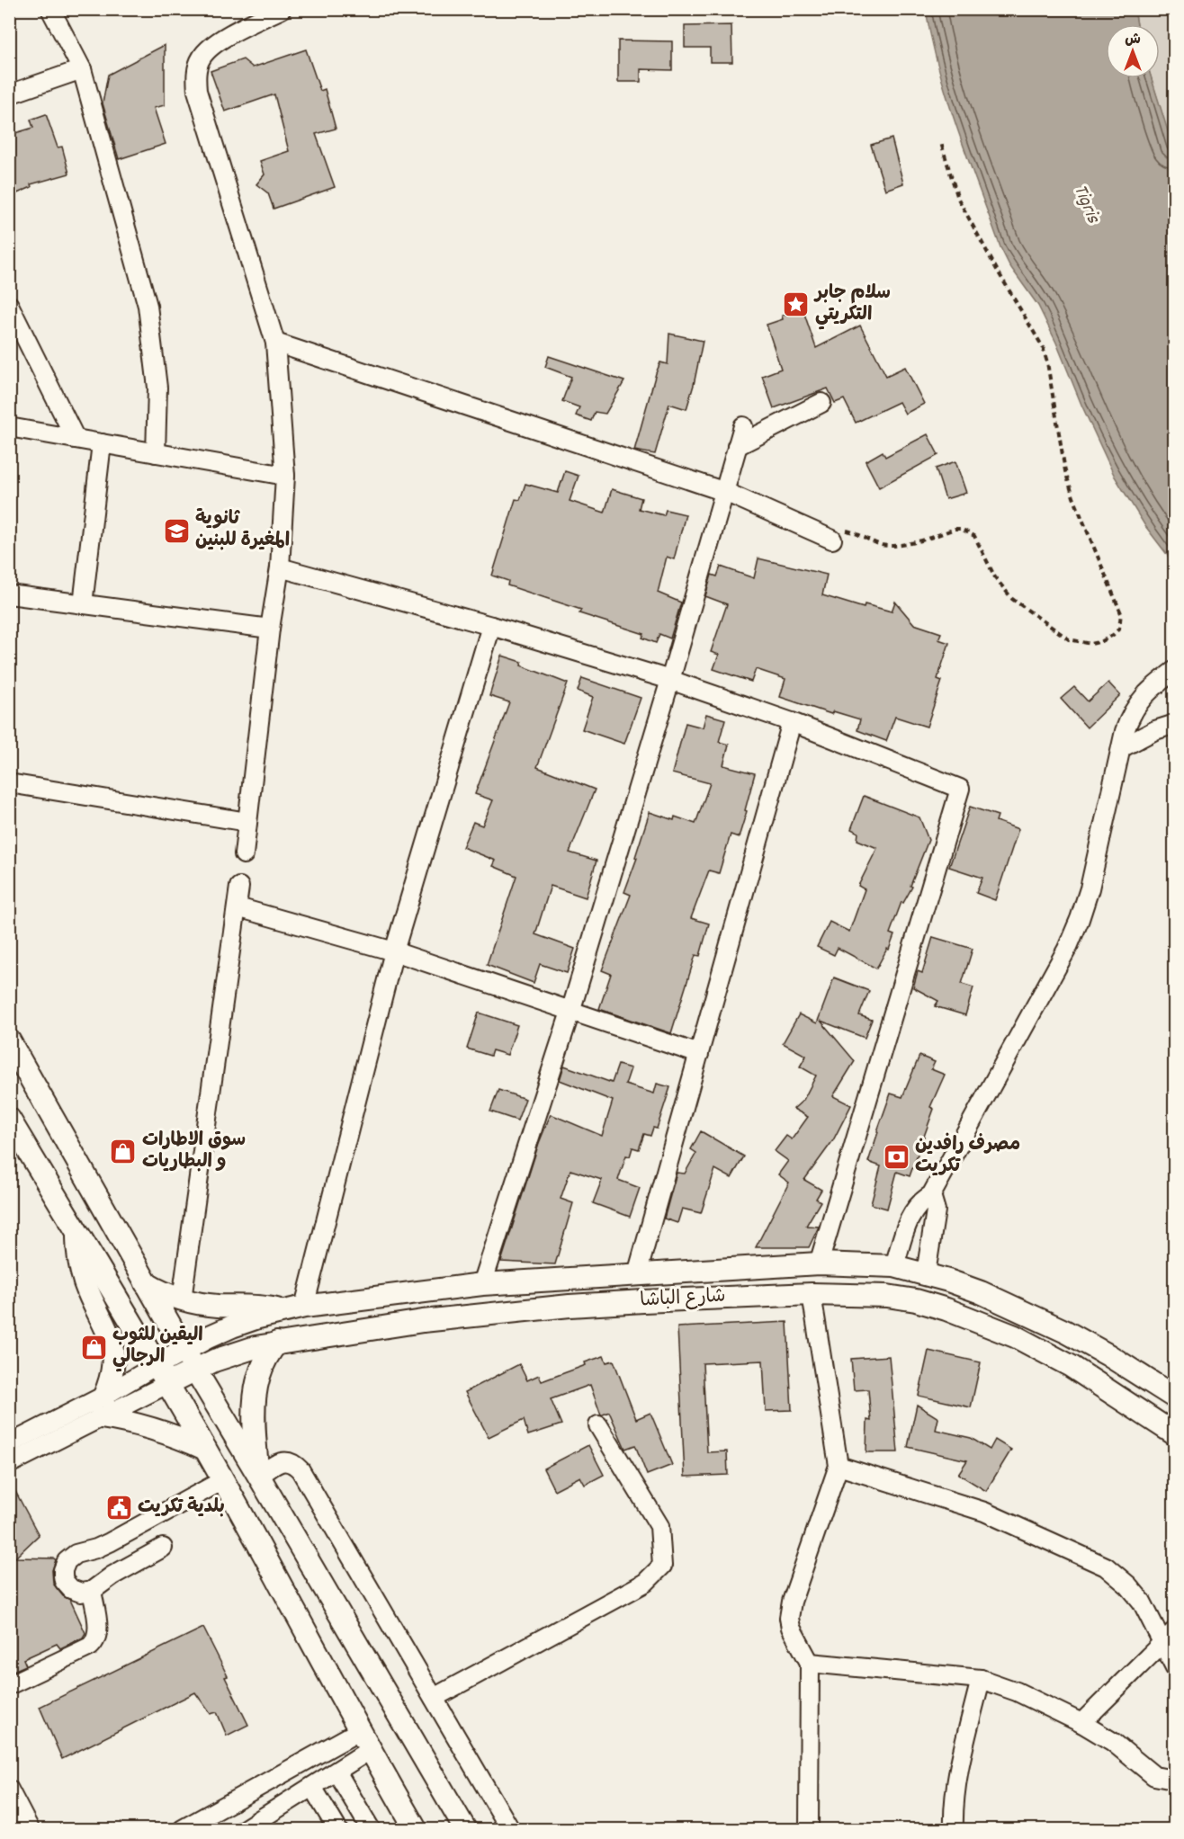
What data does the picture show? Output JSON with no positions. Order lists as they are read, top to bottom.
{
  "streets": {
    "main road": ["شارع الباشا"]
  },
  "water": ["Tigris"],
  "places": {
    "place": ["سلام جابر التكريتي"],
    "school or university": ["ثانوية المغيرة للبنين"],
    "shop": ["سوق الاطارات و البطاريات", "اليقين للثوب الرجالي"],
    "bank": ["مصرف رافدين تكريت"],
    "public building": ["بلدية تكريت"]
  },
  "north": "top"
}
